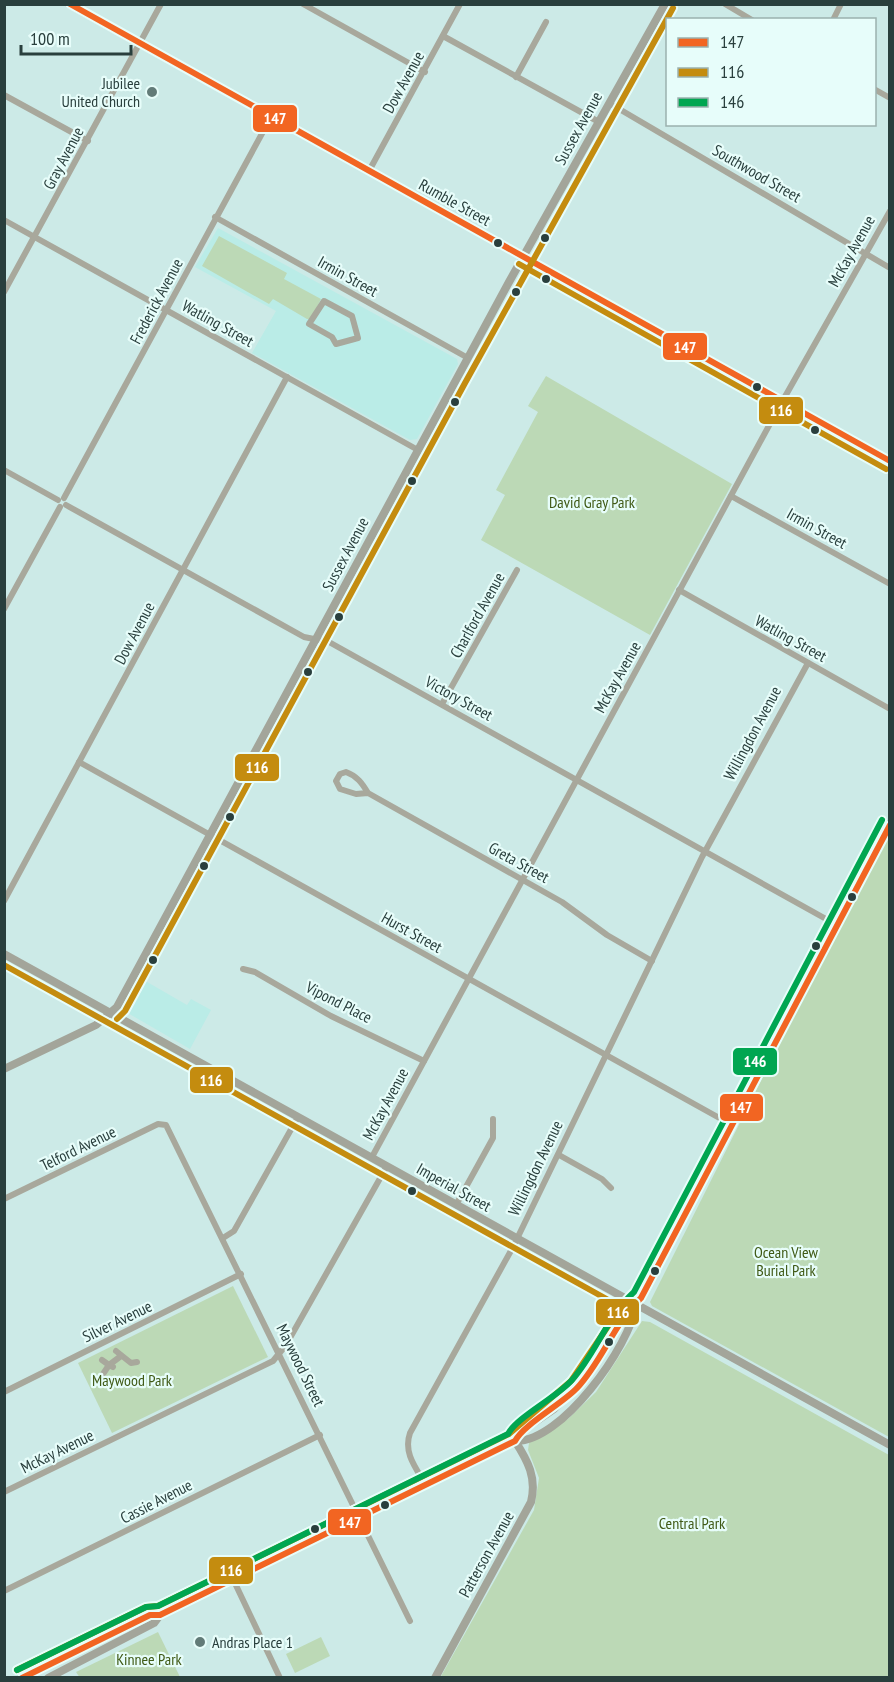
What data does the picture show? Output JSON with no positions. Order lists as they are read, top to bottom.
{
  "streets": {
    "street": [
      "Dow Avenue",
      "Sussex Avenue",
      "Gray Avenue",
      "Southwood Street",
      "Rumble Street",
      "McKay Avenue",
      "Irmin Street",
      "Frederick Avenue",
      "Watling Street",
      "Charlford Avenue",
      "Victory Street",
      "Willingdon Avenue",
      "Greta Street",
      "Hurst Street",
      "Vipond Place",
      "Telford Avenue",
      "Imperial Street",
      "Silver Avenue",
      "Maywood Street",
      "Cassie Avenue",
      "Patterson Avenue"
    ]
  },
  "crossings": [
    ["Dow Avenue", "Rumble Street"],
    ["Dow Avenue", "Watling Street"],
    ["Dow Avenue", "Victory Street"],
    ["Dow Avenue", "Hurst Street"],
    ["Sussex Avenue", "Southwood Street"],
    ["Sussex Avenue", "Rumble Street"],
    ["Sussex Avenue", "Irmin Street"],
    ["Sussex Avenue", "Watling Street"],
    ["Sussex Avenue", "Victory Street"],
    ["Sussex Avenue", "Hurst Street"],
    ["Sussex Avenue", "Imperial Street"],
    ["Gray Avenue", "Rumble Street"],
    ["Gray Avenue", "Watling Street"],
    ["Southwood Street", "McKay Avenue"],
    ["Rumble Street", "McKay Avenue"],
    ["Rumble Street", "Frederick Avenue"],
    ["McKay Avenue", "Irmin Street"],
    ["McKay Avenue", "Watling Street"],
    ["McKay Avenue", "Victory Street"],
    ["McKay Avenue", "Greta Street"],
    ["McKay Avenue", "Hurst Street"],
    ["McKay Avenue", "Vipond Place"],
    ["McKay Avenue", "Imperial Street"],
    ["McKay Avenue", "Maywood Street"],
    ["Irmin Street", "Frederick Avenue"],
    ["Frederick Avenue", "Watling Street"],
    ["Frederick Avenue", "Victory Street"],
    ["Watling Street", "Willingdon Avenue"],
    ["Charlford Avenue", "Victory Street"],
    ["Victory Street", "Willingdon Avenue"],
    ["Willingdon Avenue", "Greta Street"],
    ["Willingdon Avenue", "Hurst Street"],
    ["Willingdon Avenue", "Imperial Street"],
    ["Telford Avenue", "Maywood Street"],
    ["Silver Avenue", "Maywood Street"],
    ["Maywood Street", "Cassie Avenue"]
  ],
  "parks": [
    "David Gray Park",
    "Ocean View Burial Park",
    "Maywood Park",
    "Central Park",
    "Kinnee Park"
  ],
  "places": ["Jubilee United Church", "Andras Place 1"],
  "lines": ["transit line 147", "transit line 116", "transit line 146"],
  "legend": ["147", "116", "146"],
  "scale_bar": "100 m"
}
